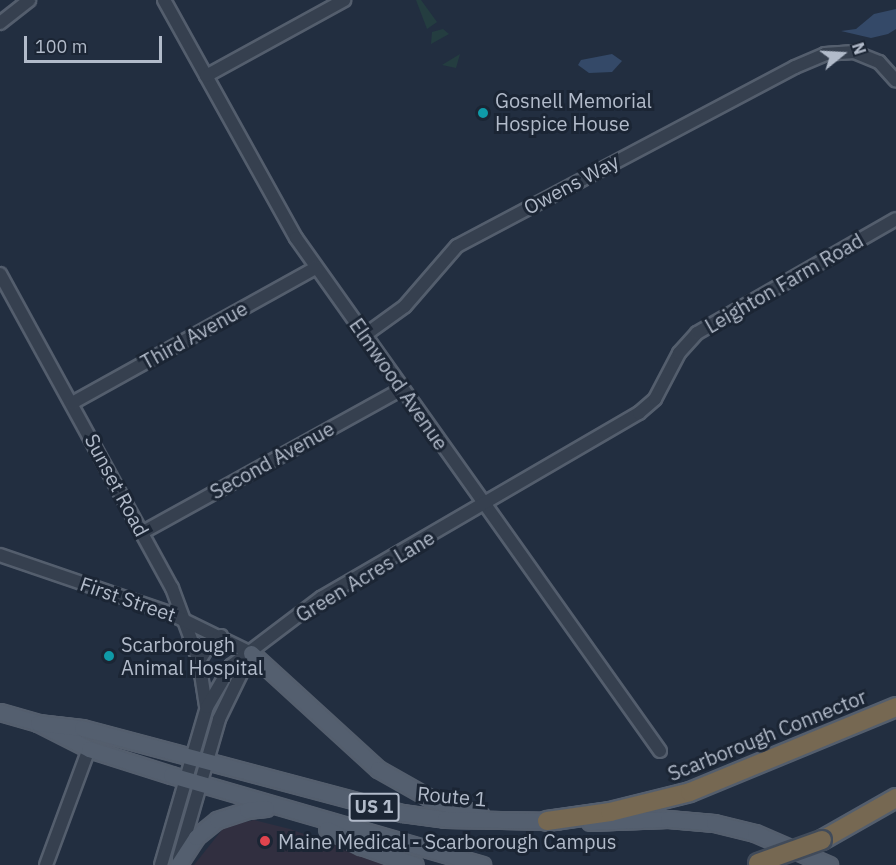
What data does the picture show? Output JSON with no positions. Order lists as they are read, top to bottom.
{
  "streets": {
    "highway": ["Scarborough Connector"],
    "main road": ["Route 1", "US 1"],
    "street": [
      "Owens Way",
      "Leighton Farm Road",
      "Third Avenue",
      "Elmwood Avenue",
      "Second Avenue",
      "Sunset Road",
      "Green Acres Lane",
      "First Street"
    ]
  },
  "crossings": [
    ["Owens Way", "Elmwood Avenue"],
    ["Leighton Farm Road", "Elmwood Avenue"],
    ["Leighton Farm Road", "Green Acres Lane"],
    ["Third Avenue", "Elmwood Avenue"],
    ["Third Avenue", "Sunset Road"],
    ["Elmwood Avenue", "Second Avenue"],
    ["Elmwood Avenue", "Green Acres Lane"],
    ["Second Avenue", "Sunset Road"],
    ["Sunset Road", "Green Acres Lane"],
    ["Sunset Road", "First Street"],
    ["Green Acres Lane", "First Street"],
    ["Green Acres Lane", "Route 1"],
    ["Scarborough Connector", "Route 1"]
  ],
  "places": ["Gosnell Memorial Hospice House", "Scarborough Animal Hospital", "Maine Medical - Scarborough Campus"],
  "scale_bar": "100 m",
  "north": "right"
}
